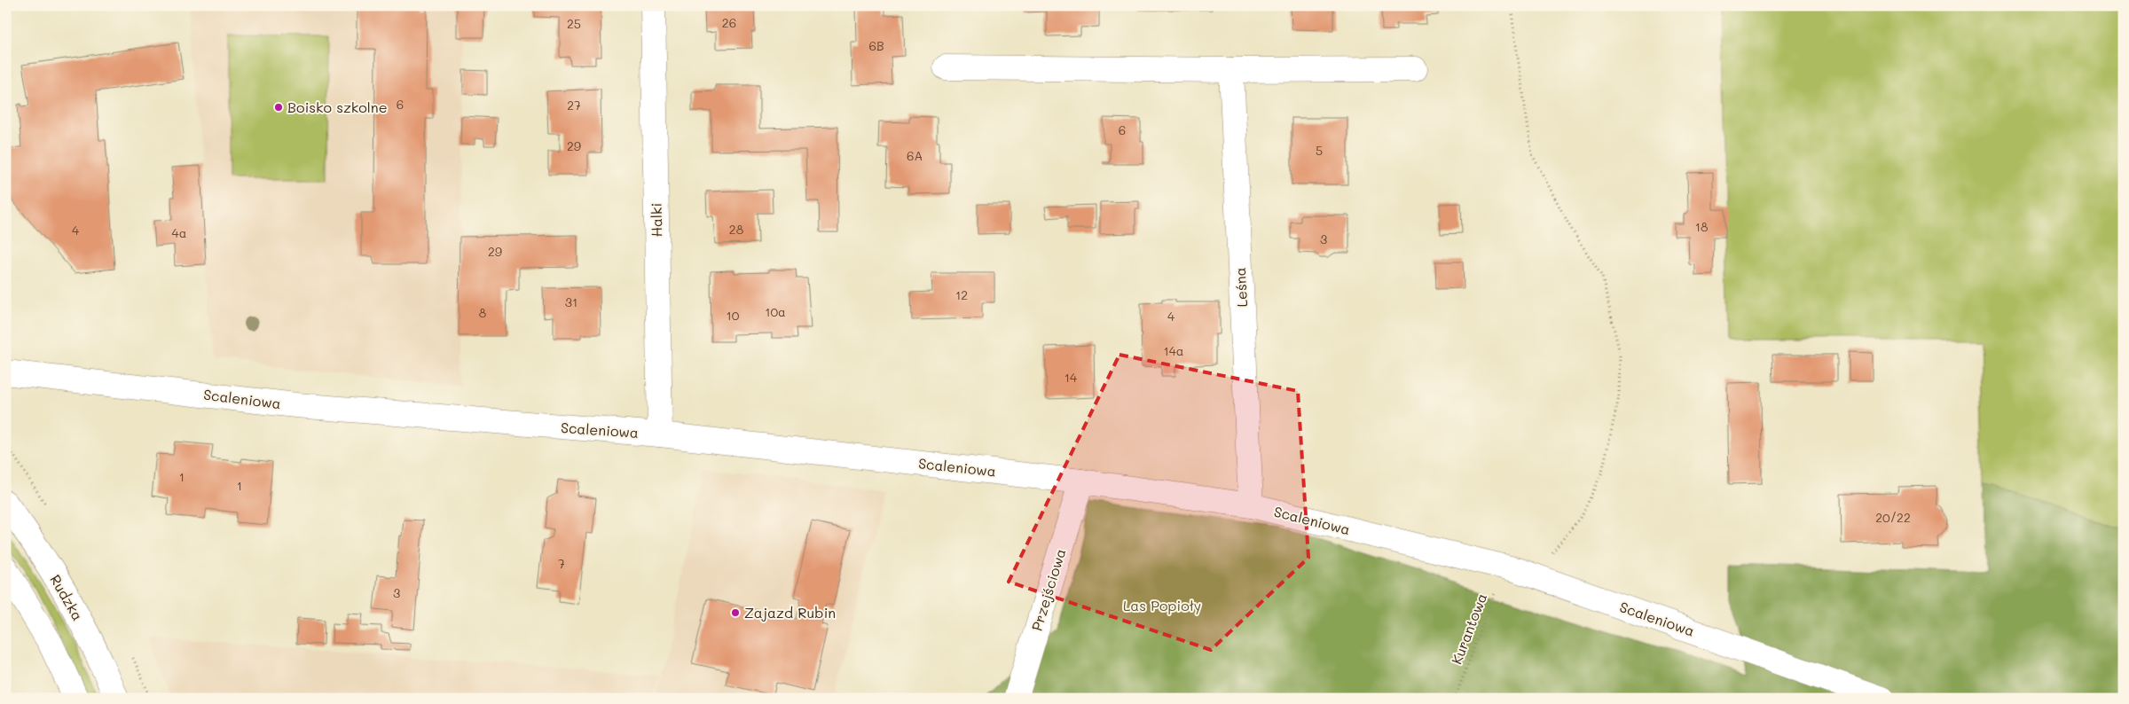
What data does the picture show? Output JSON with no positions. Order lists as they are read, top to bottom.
{
  "streets": {
    "street": [
      "Halki",
      "Leśna",
      "Scaleniowa",
      "Przejściowa",
      "Rudzka"
    ],
    "path": ["Kurantowa"]
  },
  "crossings": [
    ["Halki", "Scaleniowa"],
    ["Leśna", "Scaleniowa"],
    ["Scaleniowa", "Przejściowa"],
    ["Scaleniowa", "Kurantowa"]
  ],
  "parks": ["Las Popioły"],
  "places": ["Boisko szkolne", "Zajazd Rubin"],
  "house_numbers": [
    "26",
    "25",
    "6B",
    "6",
    "27",
    "6",
    "29",
    "5",
    "6A",
    "18",
    "28",
    "4",
    "4a",
    "3",
    "29",
    "12",
    "31",
    "10a",
    "8",
    "10",
    "4",
    "14a",
    "14",
    "1",
    "1",
    "20/22",
    "7",
    "3"
  ]
}
